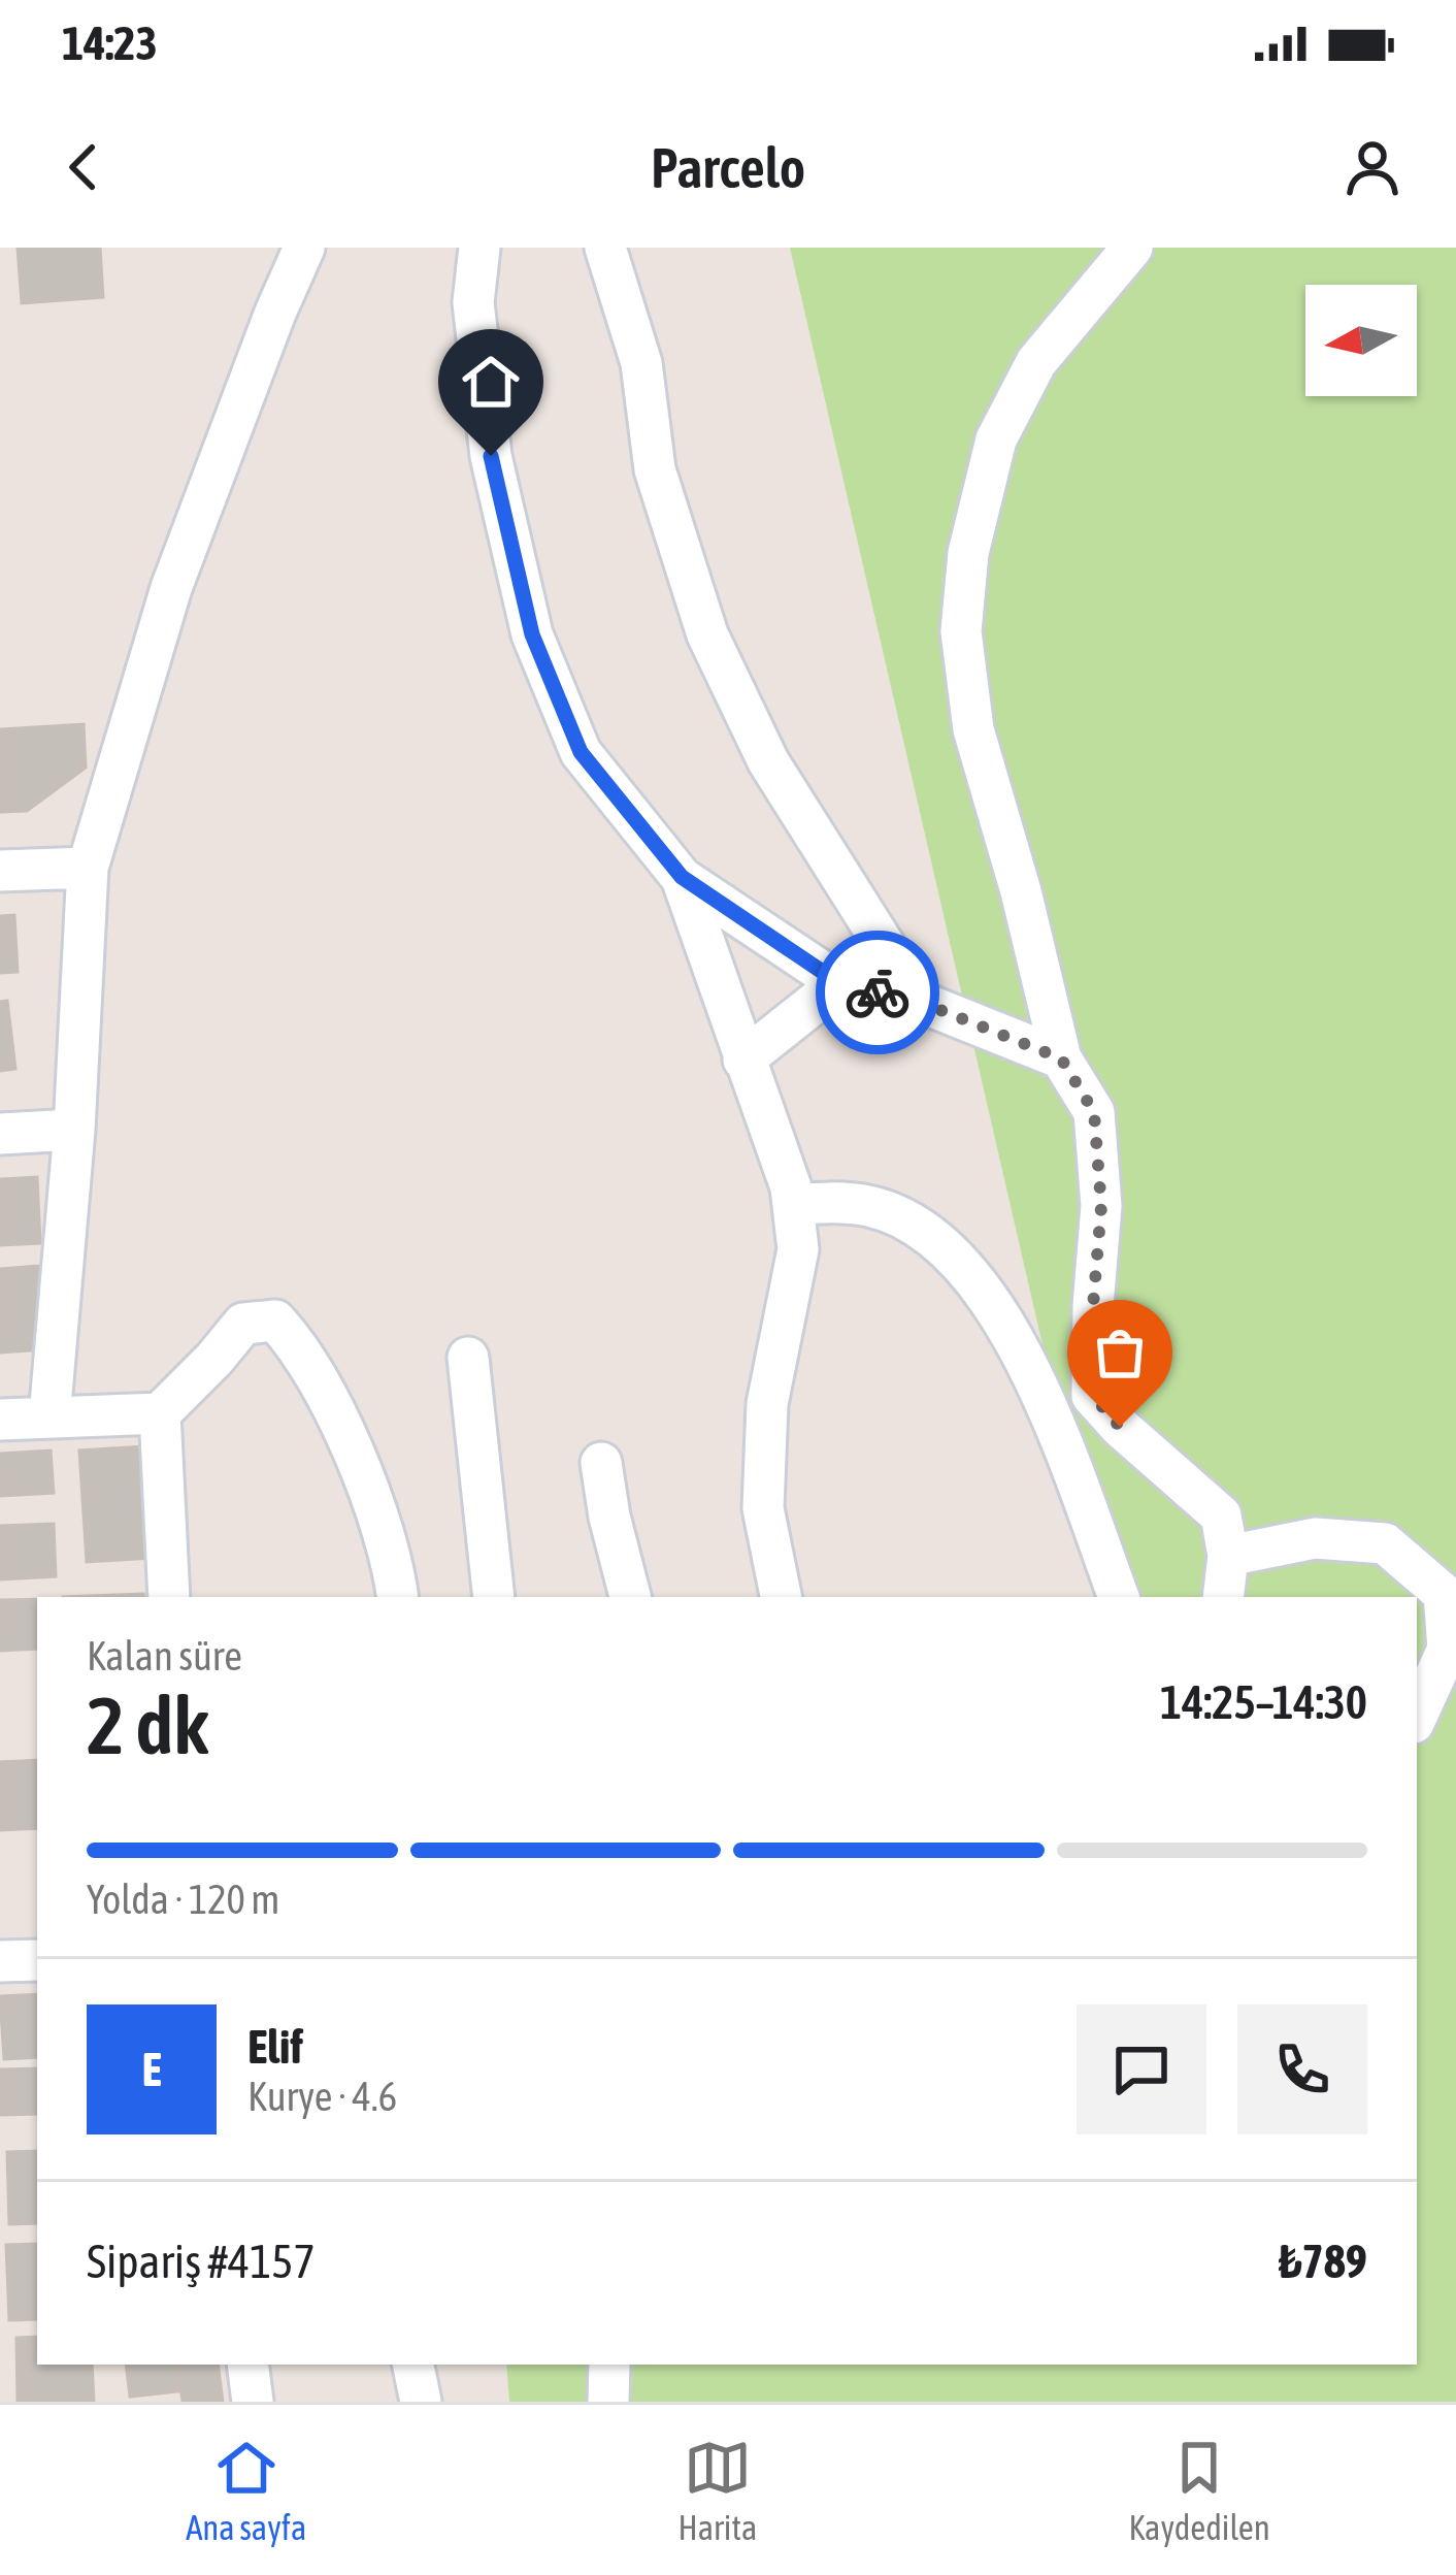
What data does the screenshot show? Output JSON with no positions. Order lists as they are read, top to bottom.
{
  "north": "left",
  "page": {
    "status": "14:23",
    "header": "Parcelo",
    "heading": ["2 dk", "Kalan süre", "14:25–14:30"],
    "panel": [
      "Elif",
      "Kurye · 4.6",
      "Sipariş #4157",
      "₺789"
    ],
    "bar": "Yolda · 120 m",
    "round": "E",
    "tabs": ["Ana sayfa", "Harita", "Kaydedilen"]
  }
}
